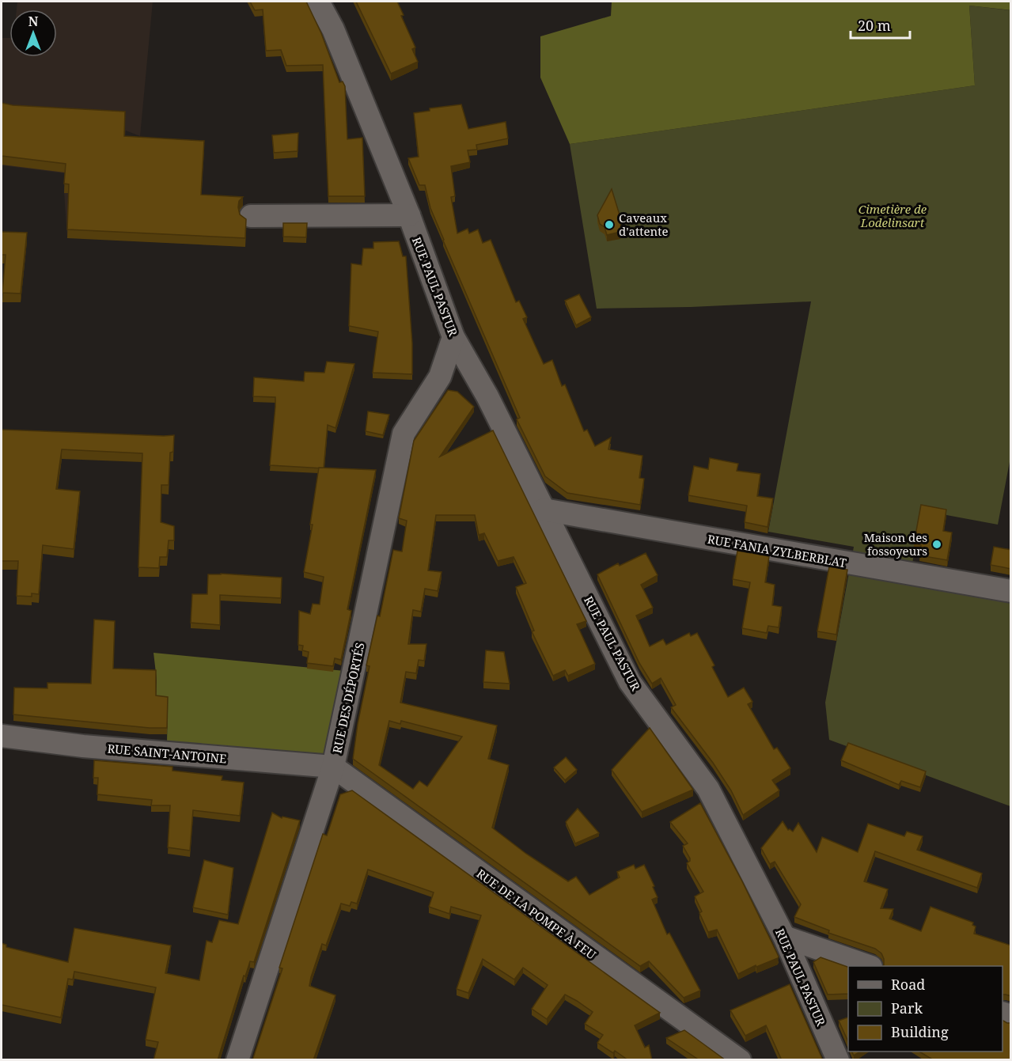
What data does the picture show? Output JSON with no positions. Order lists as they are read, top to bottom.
{
  "streets": {
    "street": [
      "RUE PAUL PASTUR",
      "RUE FANIA ZYLBERBLAT",
      "RUE DES DÉPORTÉS",
      "RUE SAINT-ANTOINE",
      "RUE DE LA POMPE À FEU"
    ]
  },
  "crossings": [
    ["RUE PAUL PASTUR", "RUE FANIA ZYLBERBLAT"],
    ["RUE PAUL PASTUR", "RUE DES DÉPORTÉS"],
    ["RUE DES DÉPORTÉS", "RUE SAINT-ANTOINE"],
    ["RUE DES DÉPORTÉS", "RUE DE LA POMPE À FEU"],
    ["RUE SAINT-ANTOINE", "RUE DE LA POMPE À FEU"]
  ],
  "parks": ["Cimetière de Lodelinsart"],
  "places": ["Caveaux d'attente", "Maison des fossoyeurs"],
  "legend": ["Road", "Park", "Building"],
  "scale_bar": "20 m",
  "north": "top"
}
